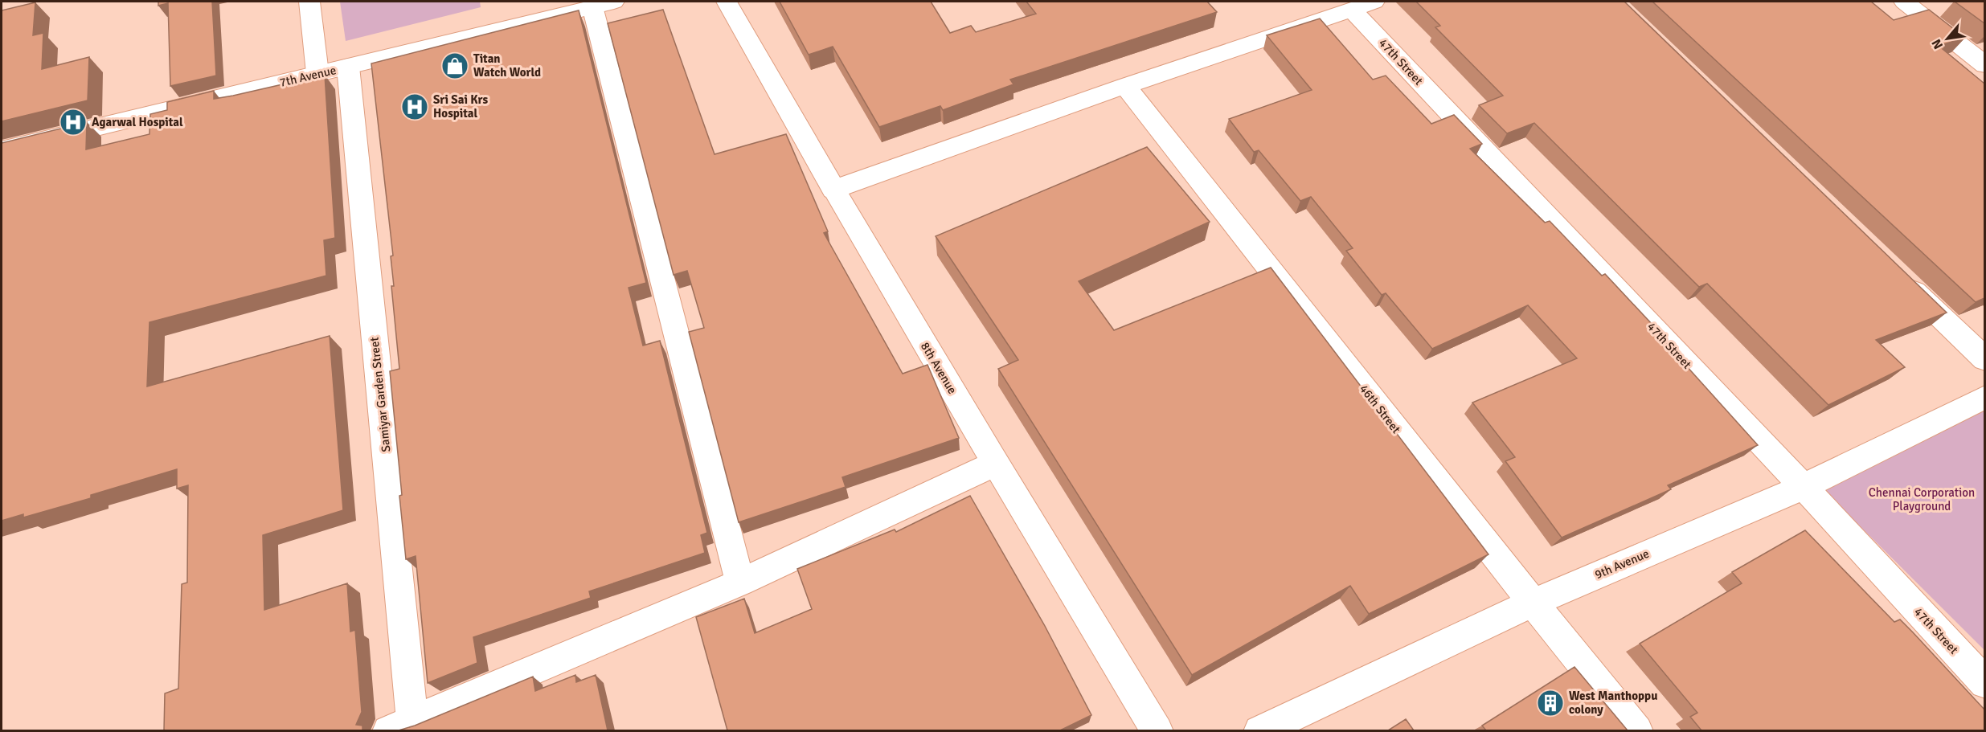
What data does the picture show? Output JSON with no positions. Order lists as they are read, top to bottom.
{
  "streets": {
    "street": [
      "47th Street",
      "7th Avenue",
      "8th Avenue",
      "Samiyar Garden Street",
      "46th Street",
      "9th Avenue"
    ]
  },
  "crossings": [
    ["47th Street", "9th Avenue"],
    ["7th Avenue", "Samiyar Garden Street"],
    ["46th Street", "9th Avenue"]
  ],
  "parks": ["Chennai Corporation Playground"],
  "places": {
    "shop": ["Titan Watch World"],
    "hospital": ["Sri Sai Krs Hospital", "Agarwal Hospital"],
    "building": ["West Manthoppu colony"]
  },
  "north": "bottom left"
}
